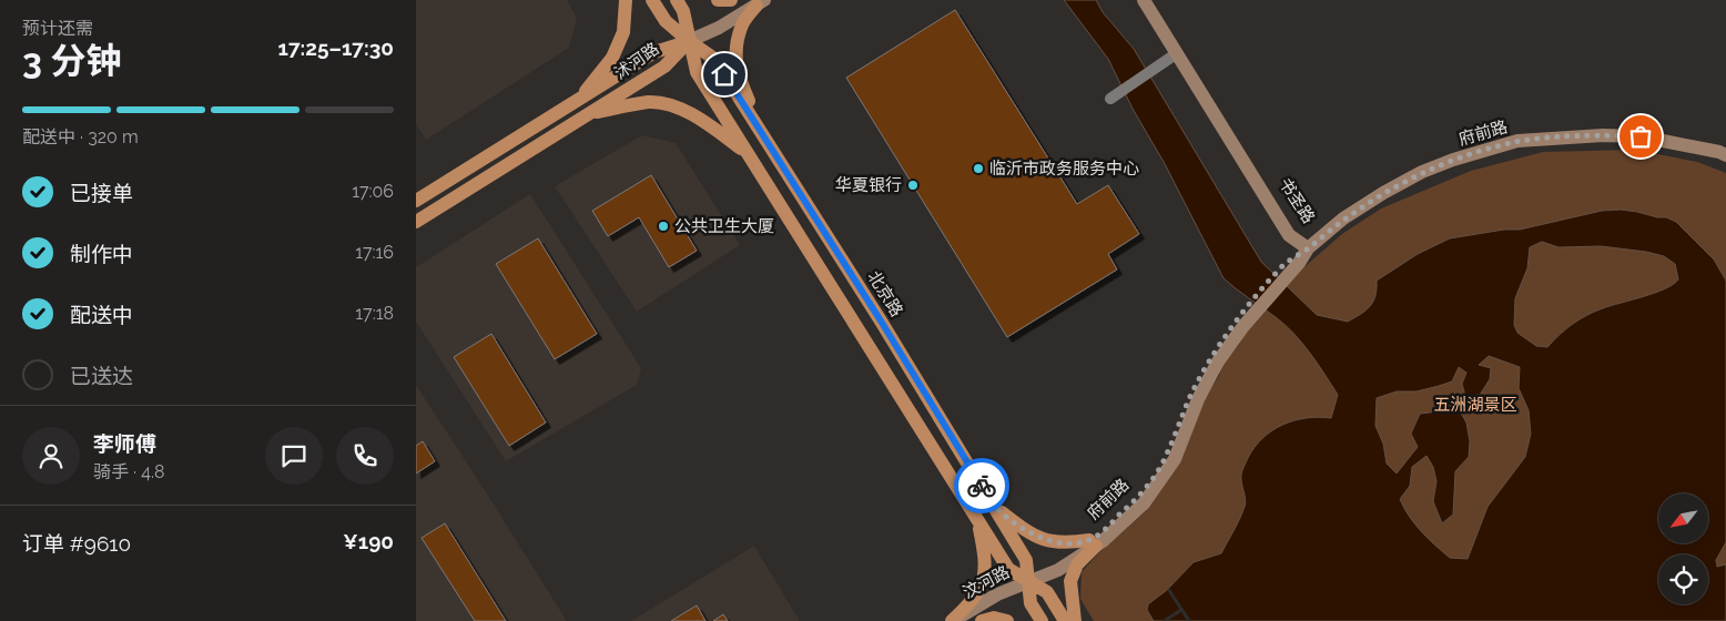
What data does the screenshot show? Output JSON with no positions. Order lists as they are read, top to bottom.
{
  "streets": {
    "main road": ["沭河路", "北京路"],
    "street": ["府前路", "书圣路", "汶河路"]
  },
  "crossings": [
    ["沭河路", "北京路"],
    ["府前路", "书圣路"],
    ["府前路", "北京路"],
    ["府前路", "汶河路"],
    ["北京路", "汶河路"]
  ],
  "parks": ["五洲湖景区"],
  "places": ["临沂市政务服务中心", "华夏银行", "公共卫生大厦"],
  "north": "bottom left",
  "page": {
    "heading": ["3 分钟", "预计还需", "17:25–17:30"],
    "panel": [
      "李师傅",
      "骑手 · 4.8",
      "订单 #9610",
      "¥190"
    ],
    "bar": "配送中 · 320 m",
    "list": [
      ["已接单", "17:06"],
      ["制作中", "17:16"],
      ["配送中", "17:18"],
      "已送达"
    ]
  }
}
